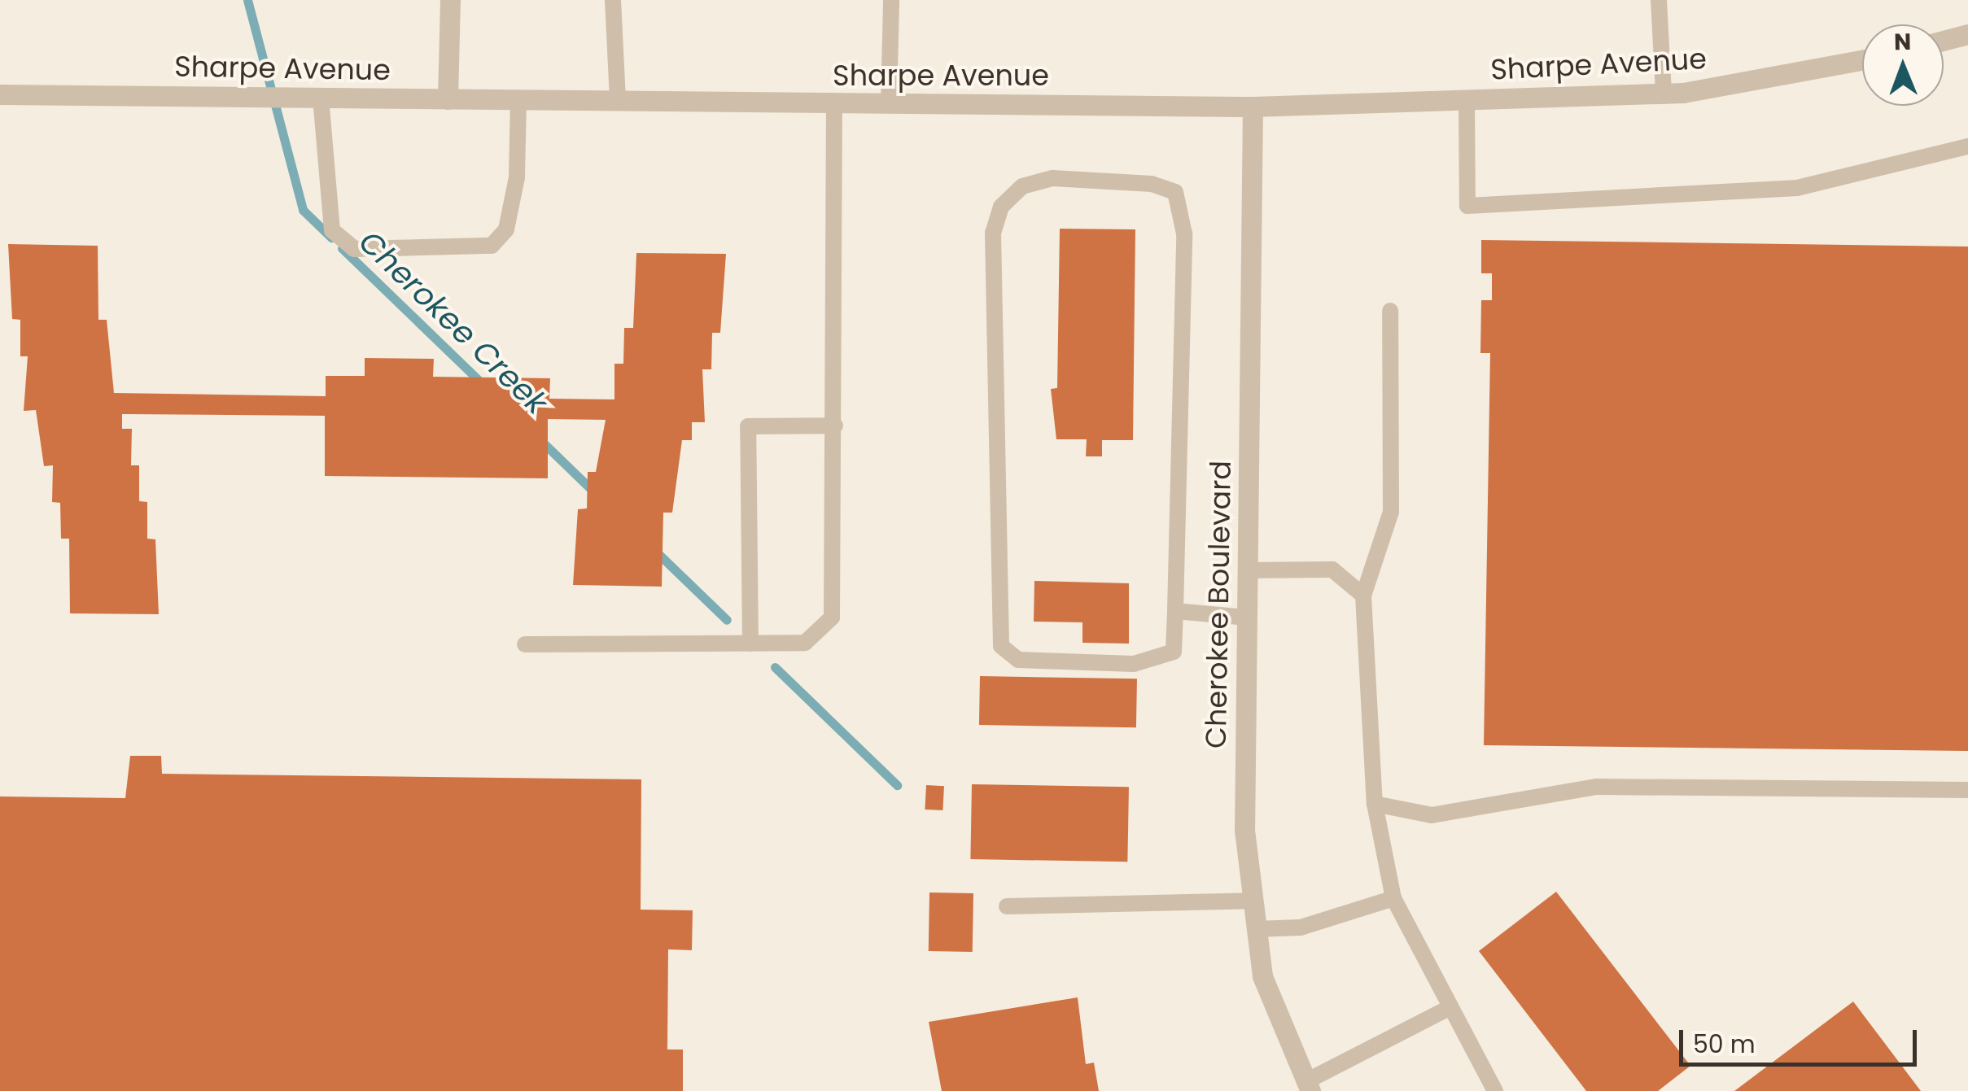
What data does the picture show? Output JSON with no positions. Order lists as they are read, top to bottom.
{
  "streets": {
    "street": ["Sharpe Avenue", "Cherokee Boulevard"]
  },
  "crossings": [
    ["Sharpe Avenue", "Cherokee Boulevard"]
  ],
  "water": ["Cherokee Creek"],
  "scale_bar": "50 m",
  "north": "top"
}
